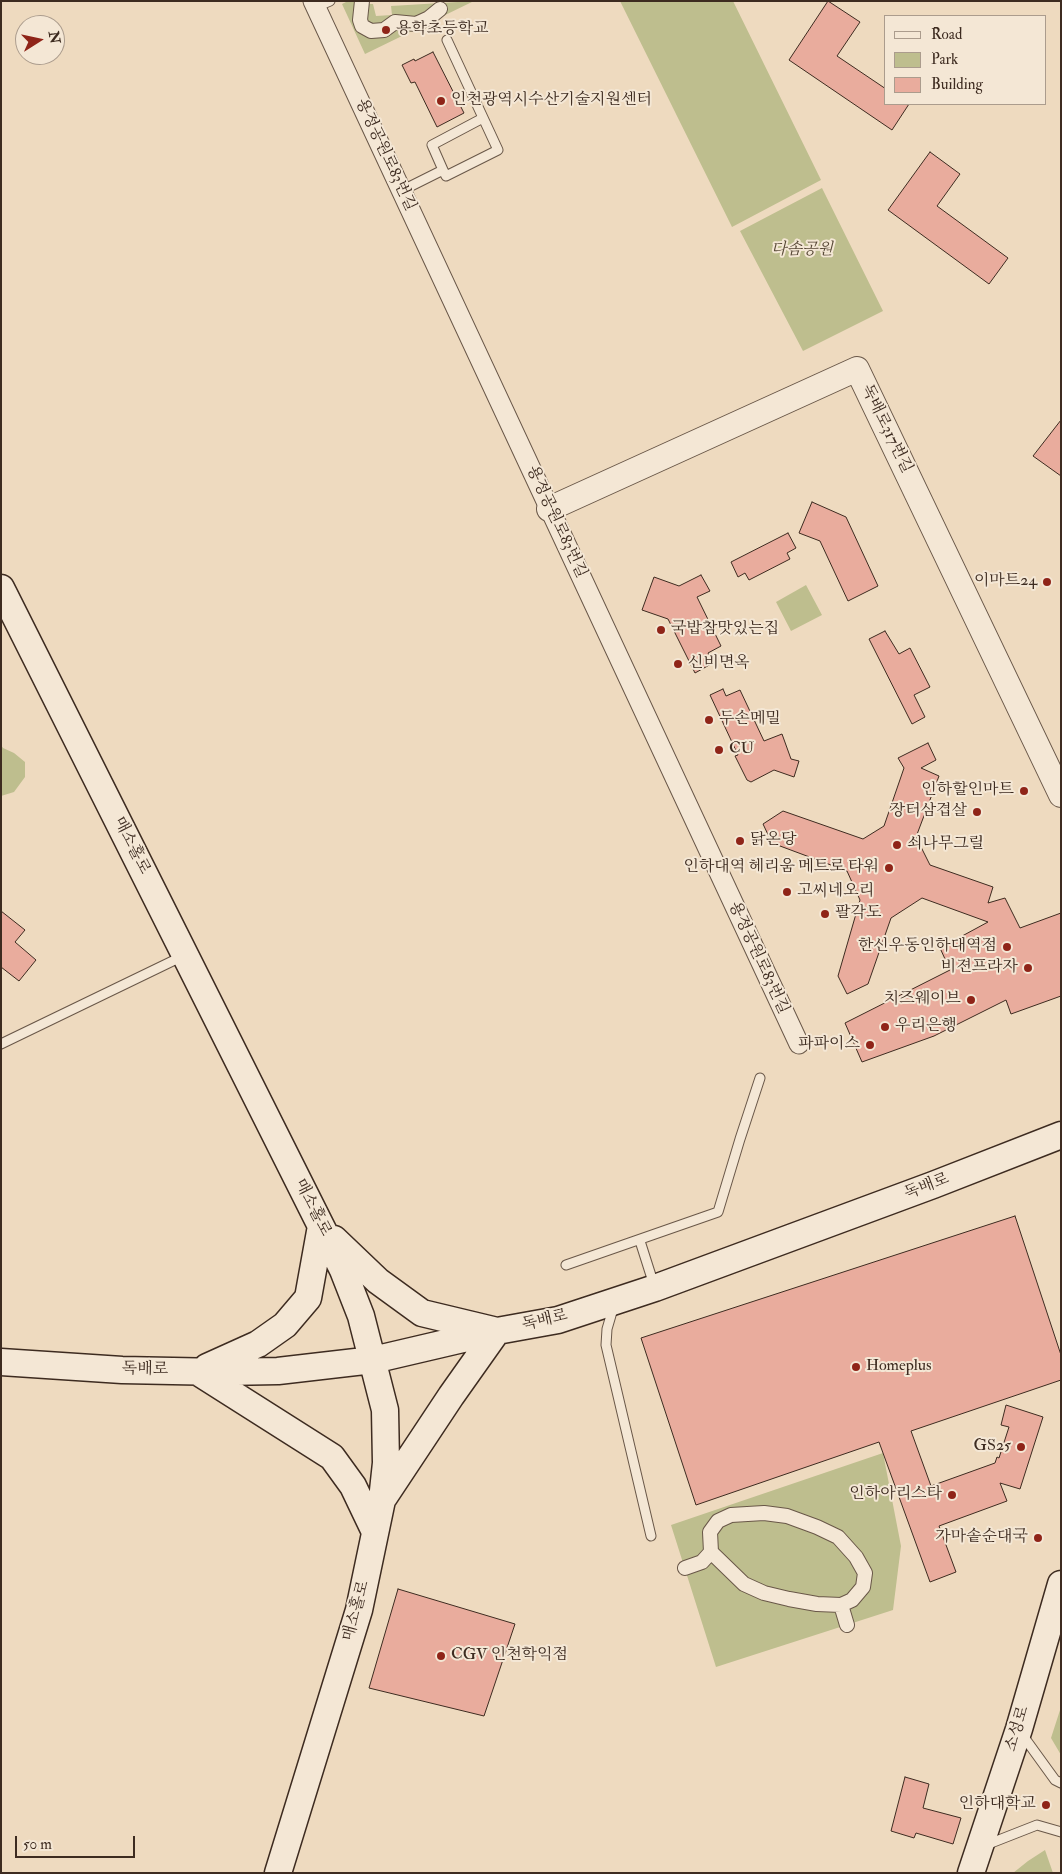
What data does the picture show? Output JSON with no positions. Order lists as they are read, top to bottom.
{
  "streets": {
    "main road": ["매소홀로", "독배로", "소성로"],
    "street": ["용정공원로83번길", "독배로317번길"]
  },
  "crossings": [
    ["용정공원로83번길", "독배로317번길"],
    ["매소홀로", "독배로"]
  ],
  "parks": ["다솜공원"],
  "places": [
    "용학초등학교",
    "인천광역시수산기술지원센터",
    "이마트24",
    "국밥참맛있는집",
    "신비면옥",
    "두손메밀",
    "CU",
    "인하할인마트",
    "장터삼겹살",
    "닭온당",
    "쇠나무그릴",
    "인하대역 헤리움 메트로 타워",
    "고씨네오리",
    "팔각도",
    "한신우동인하대역점",
    "비젼프라자",
    "치즈웨이브",
    "우리은행",
    "파파이스",
    "Homeplus",
    "GS25",
    "인하아리스타",
    "가마솥순대국",
    "CGV 인천학익점",
    "인하대학교"
  ],
  "legend": ["Road", "Park", "Building"],
  "scale_bar": "50 m",
  "north": "right"
}
